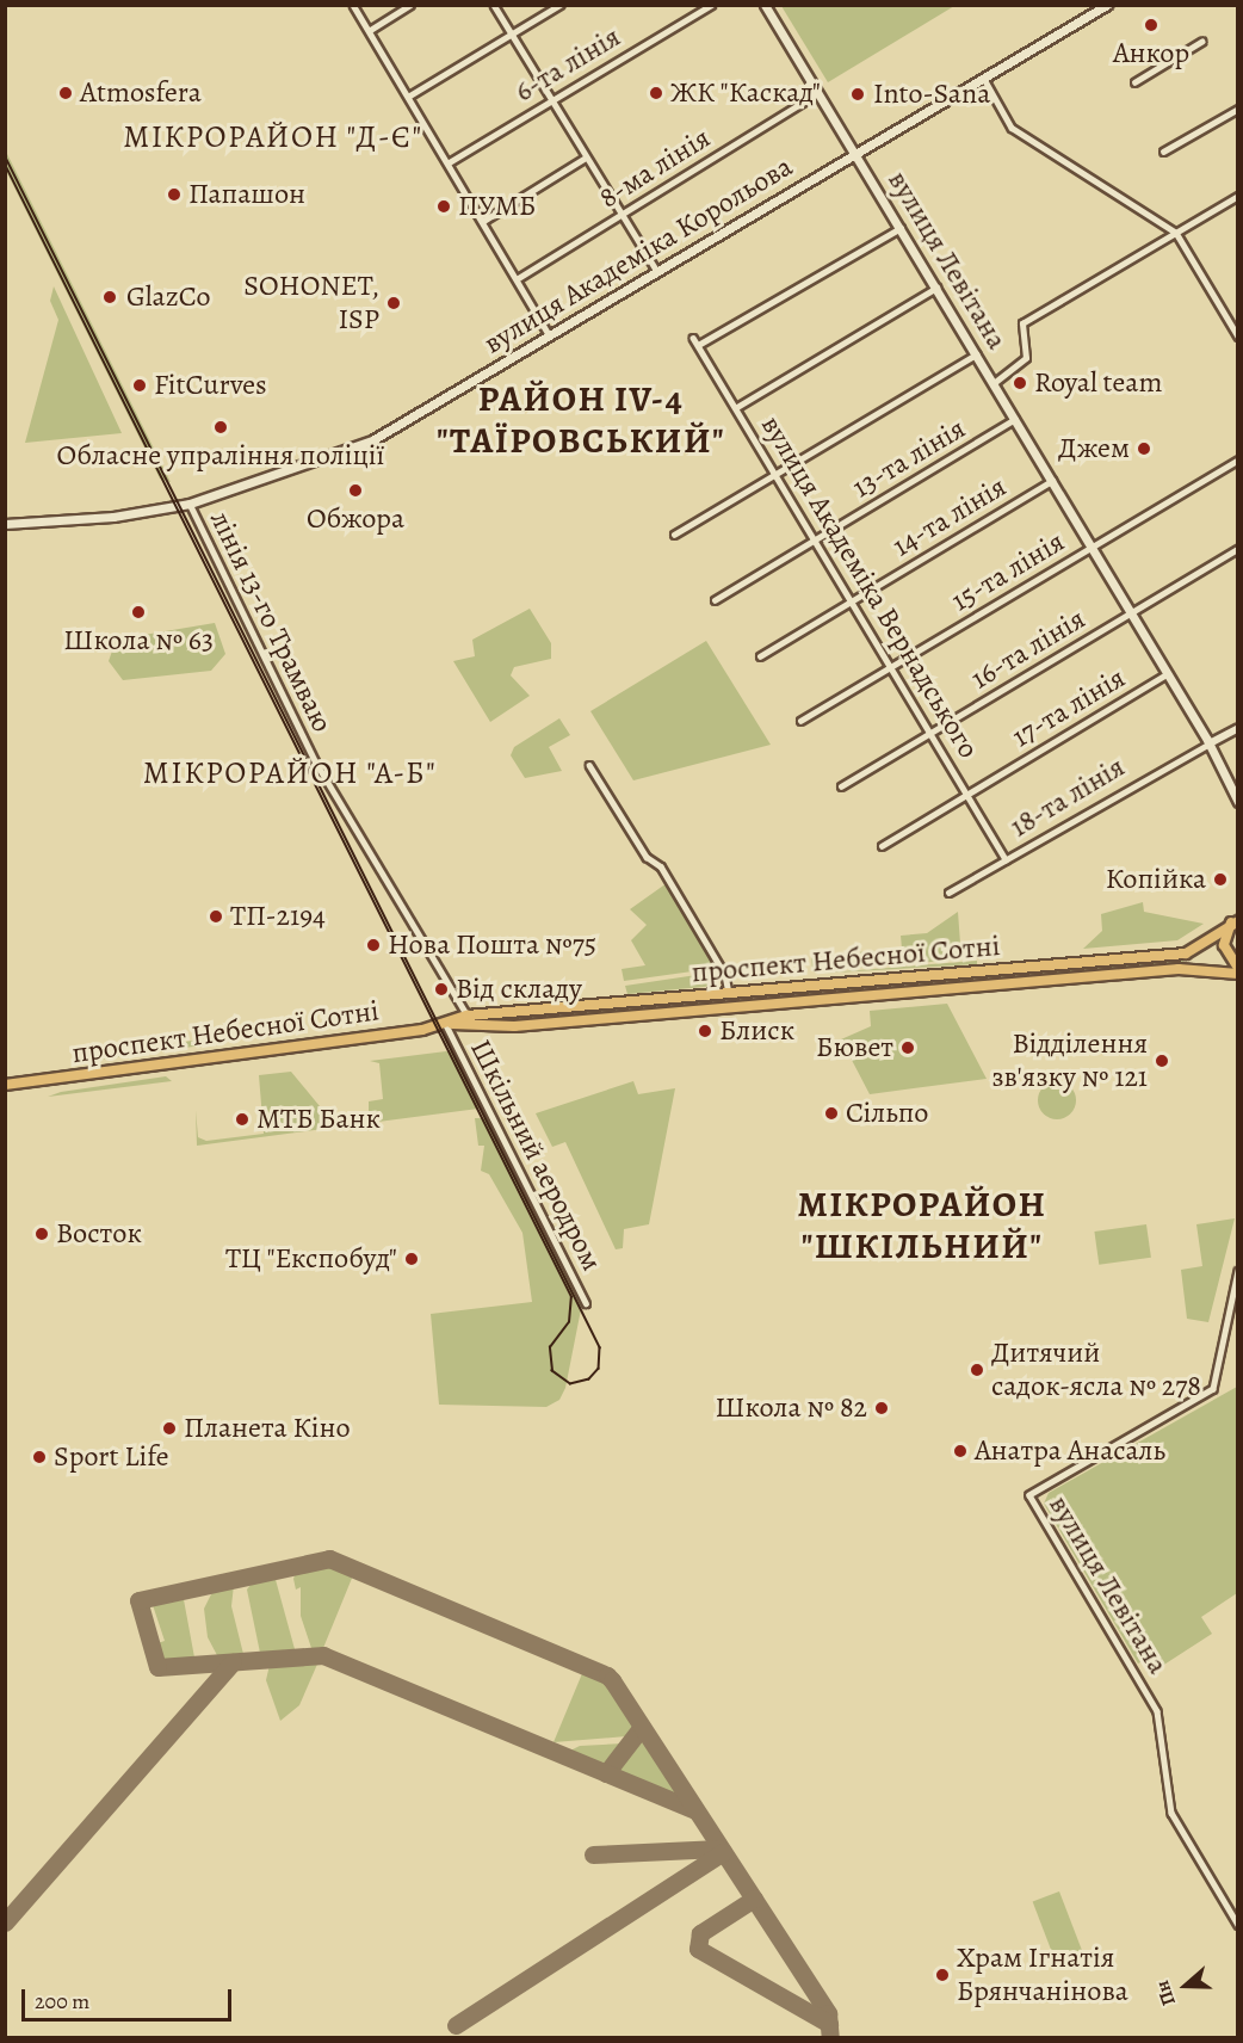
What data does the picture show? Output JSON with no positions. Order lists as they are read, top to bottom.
{
  "streets": {
    "main road": ["вулиця Академіка Корольова", "вулиця Левітана", "проспект Небесної Сотні"],
    "street": [
      "6-та лінія",
      "8-ма лінія",
      "13-та лінія",
      "14-та лінія",
      "15-та лінія",
      "вулиця Академіка Вернадського",
      "лінія 13-го Трамваю",
      "16-та лінія",
      "17-та лінія",
      "18-та лінія",
      "Шкільний аеродром"
    ]
  },
  "crossings": [
    ["8-ма лінія", "вулиця Левітана"],
    ["вулиця Академіка Корольова", "вулиця Левітана"],
    ["вулиця Академіка Корольова", "лінія 13-го Трамваю"],
    ["вулиця Левітана", "13-та лінія"],
    ["вулиця Левітана", "14-та лінія"],
    ["вулиця Левітана", "15-та лінія"],
    ["вулиця Левітана", "16-та лінія"],
    ["вулиця Левітана", "17-та лінія"],
    ["вулиця Левітана", "18-та лінія"],
    ["13-та лінія", "вулиця Академіка Вернадського"],
    ["14-та лінія", "вулиця Академіка Вернадського"],
    ["15-та лінія", "вулиця Академіка Вернадського"],
    ["вулиця Академіка Вернадського", "16-та лінія"],
    ["вулиця Академіка Вернадського", "17-та лінія"],
    ["вулиця Академіка Вернадського", "18-та лінія"],
    ["лінія 13-го Трамваю", "проспект Небесної Сотні"],
    ["проспект Небесної Сотні", "Шкільний аеродром"]
  ],
  "districts": [
    "МІКРОРАЙОН \"Д-Є\"",
    "РАЙОН IV-4 \"ТАЇРОВСЬКИЙ\"",
    "МІКРОРАЙОН \"А-Б\"",
    "МІКРОРАЙОН \"ШКІЛЬНИЙ\""
  ],
  "places": [
    "Анкор",
    "Atmosfera",
    "ЖК \"Каскад\"",
    "Into-Sana",
    "Папашон",
    "ПУМБ",
    "GlazCo",
    "SOHONET, ISP",
    "Royal team",
    "FitCurves",
    "Обласне упраління поліції",
    "Джем",
    "Обжора",
    "Школа № 63",
    "Копійка",
    "ТП-2194",
    "Нова Пошта №75",
    "Від складу",
    "Блиск",
    "Бювет",
    "Відділення зв'язку № 121",
    "Сільпо",
    "МТБ Банк",
    "Восток",
    "ТЦ \"Експобуд\"",
    "Дитячий садок-ясла № 278",
    "Школа № 82",
    "Планета Кіно",
    "Анатра Анасаль",
    "Sport Life",
    "Храм Ігнатія Брянчанінова"
  ],
  "scale_bar": "200 m",
  "north": "left"
}
